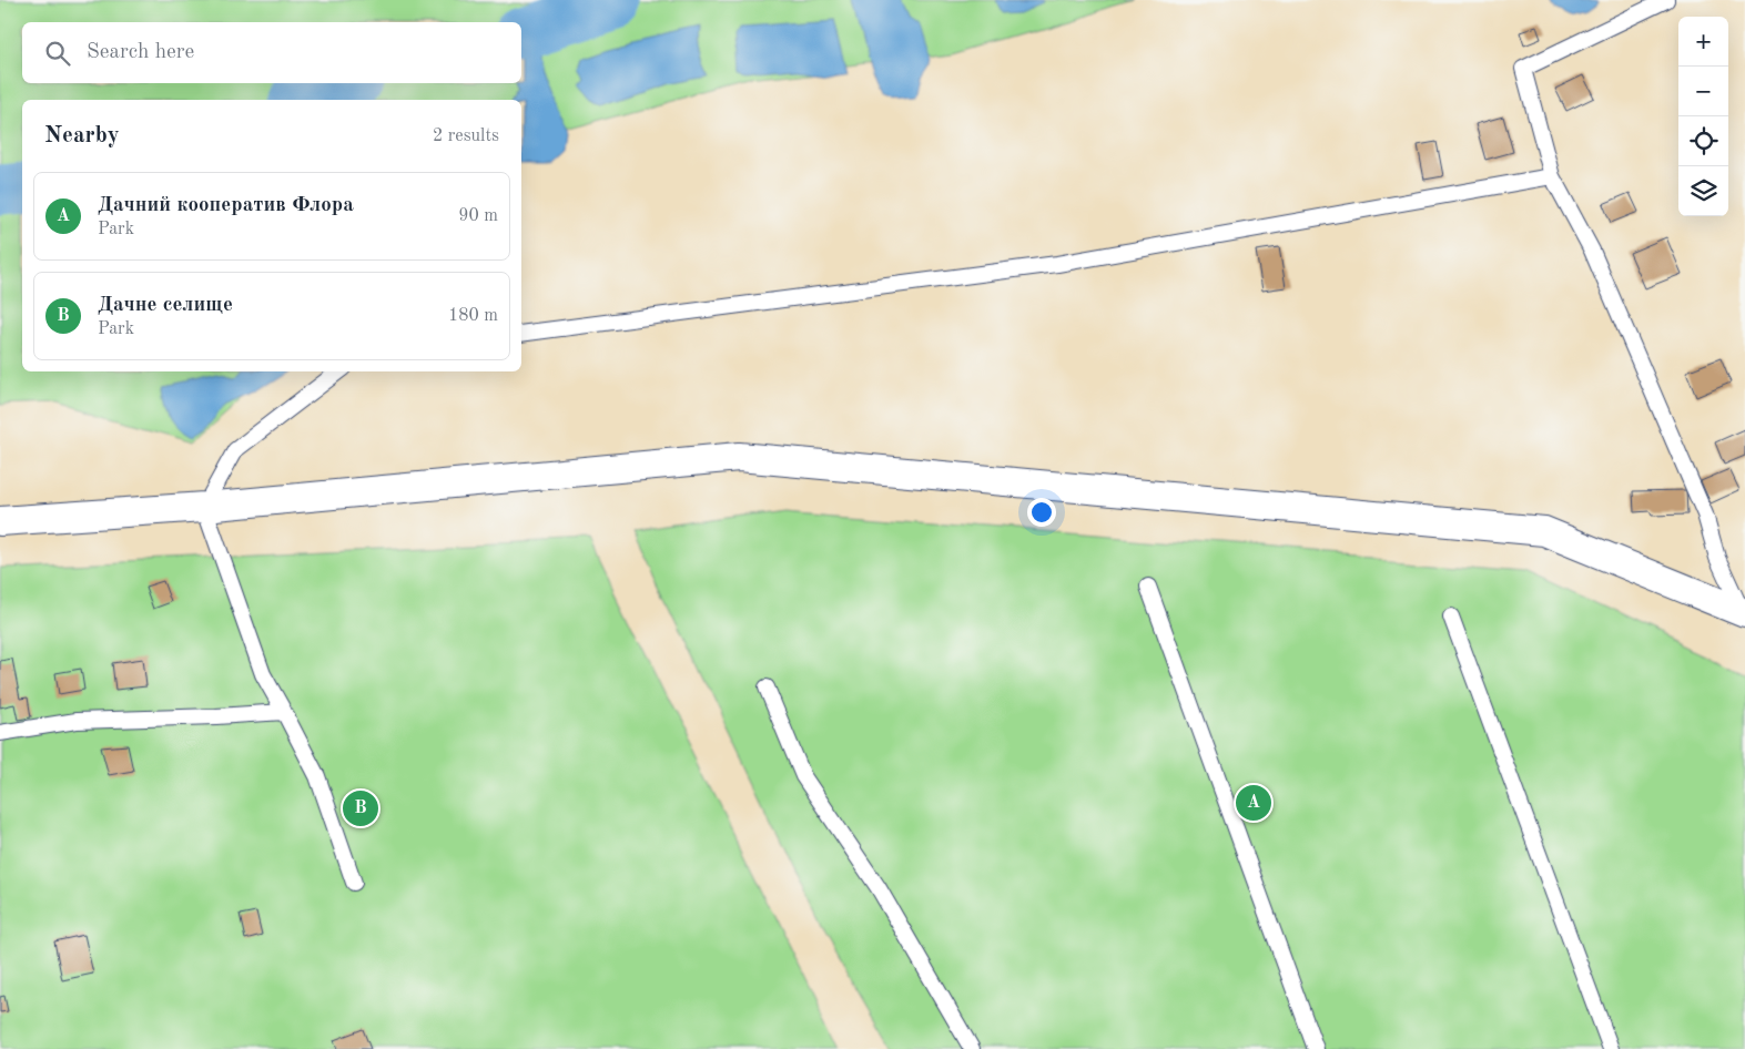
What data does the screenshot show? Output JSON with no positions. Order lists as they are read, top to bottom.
{
  "page": {
    "map_buttons": ["+", "−"],
    "search": "Search here",
    "heading": ["Nearby", "2 results"],
    "list": [
      {
        "mark": "A",
        "name": "Дачний кооператив Флора",
        "note": "Park",
        "value": "90 m"
      },
      {
        "mark": "B",
        "name": "Дачне селище",
        "note": "Park",
        "value": "180 m"
      }
    ],
    "pins": ["A", "B"]
  }
}
